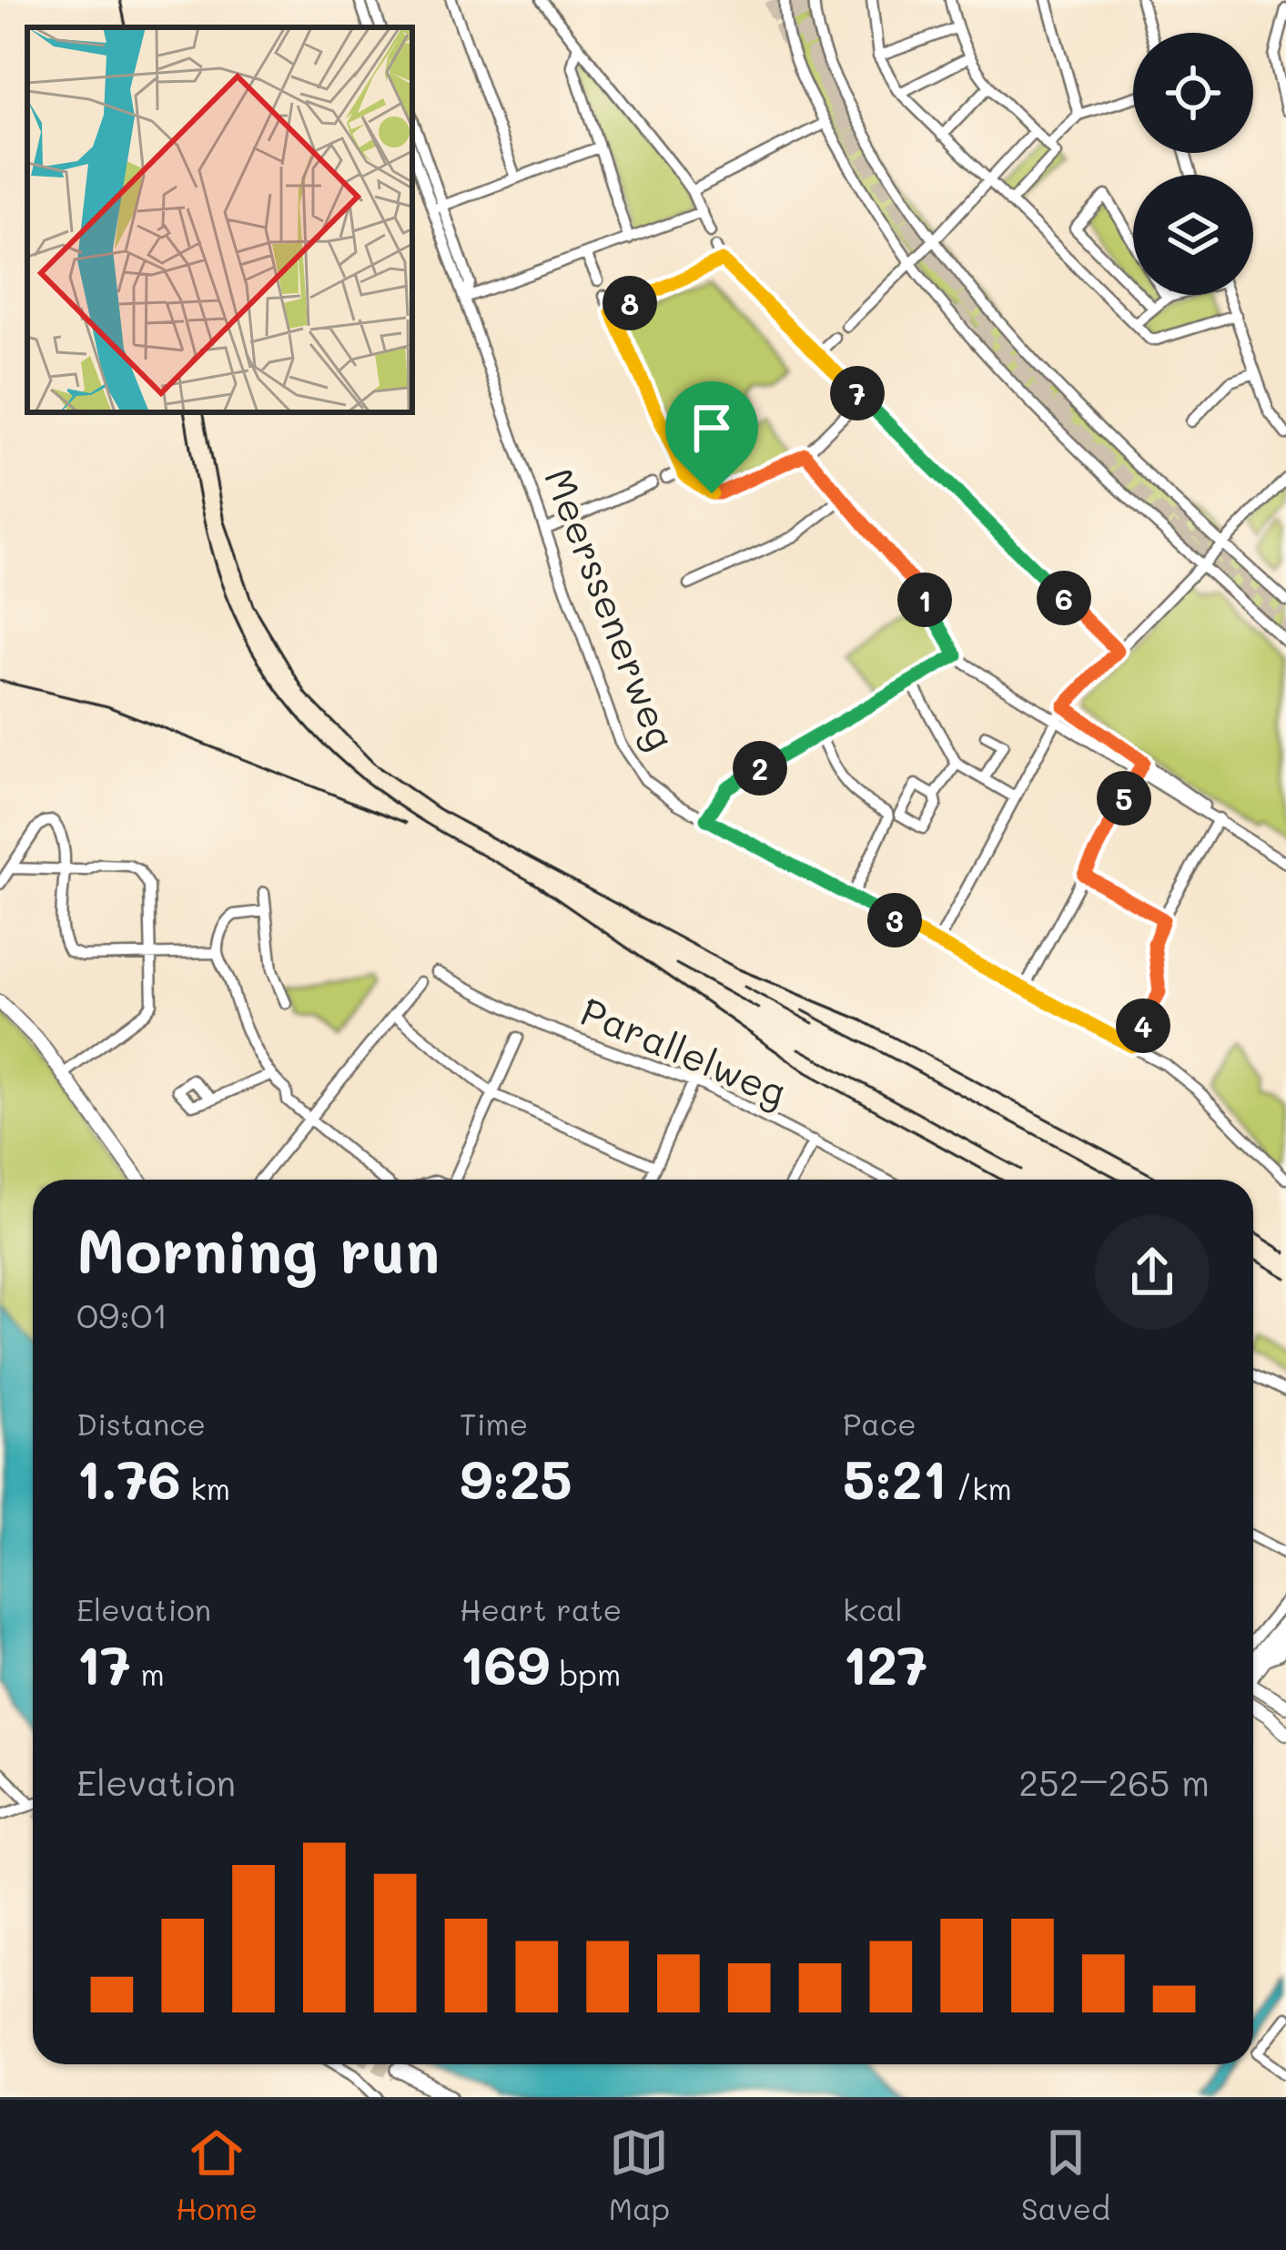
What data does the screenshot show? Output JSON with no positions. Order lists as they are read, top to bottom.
{
  "streets": {
    "street": ["Meerssenerweg", "Parallelweg"]
  },
  "page": {
    "pins": [
      "8",
      "7",
      "6",
      "1",
      "2",
      "5",
      "3",
      "4"
    ],
    "heading": ["Morning run", "09:01"],
    "stats": [
      ["Distance", "1.76 km"],
      ["Time", "9:25"],
      ["Pace", "5:21 /km"],
      ["Elevation", "17 m"],
      ["Heart rate", "169 bpm"],
      ["kcal", "127"]
    ],
    "chart": ["Elevation", "252–265 m"],
    "tabs": ["Home", "Map", "Saved"]
  }
}
